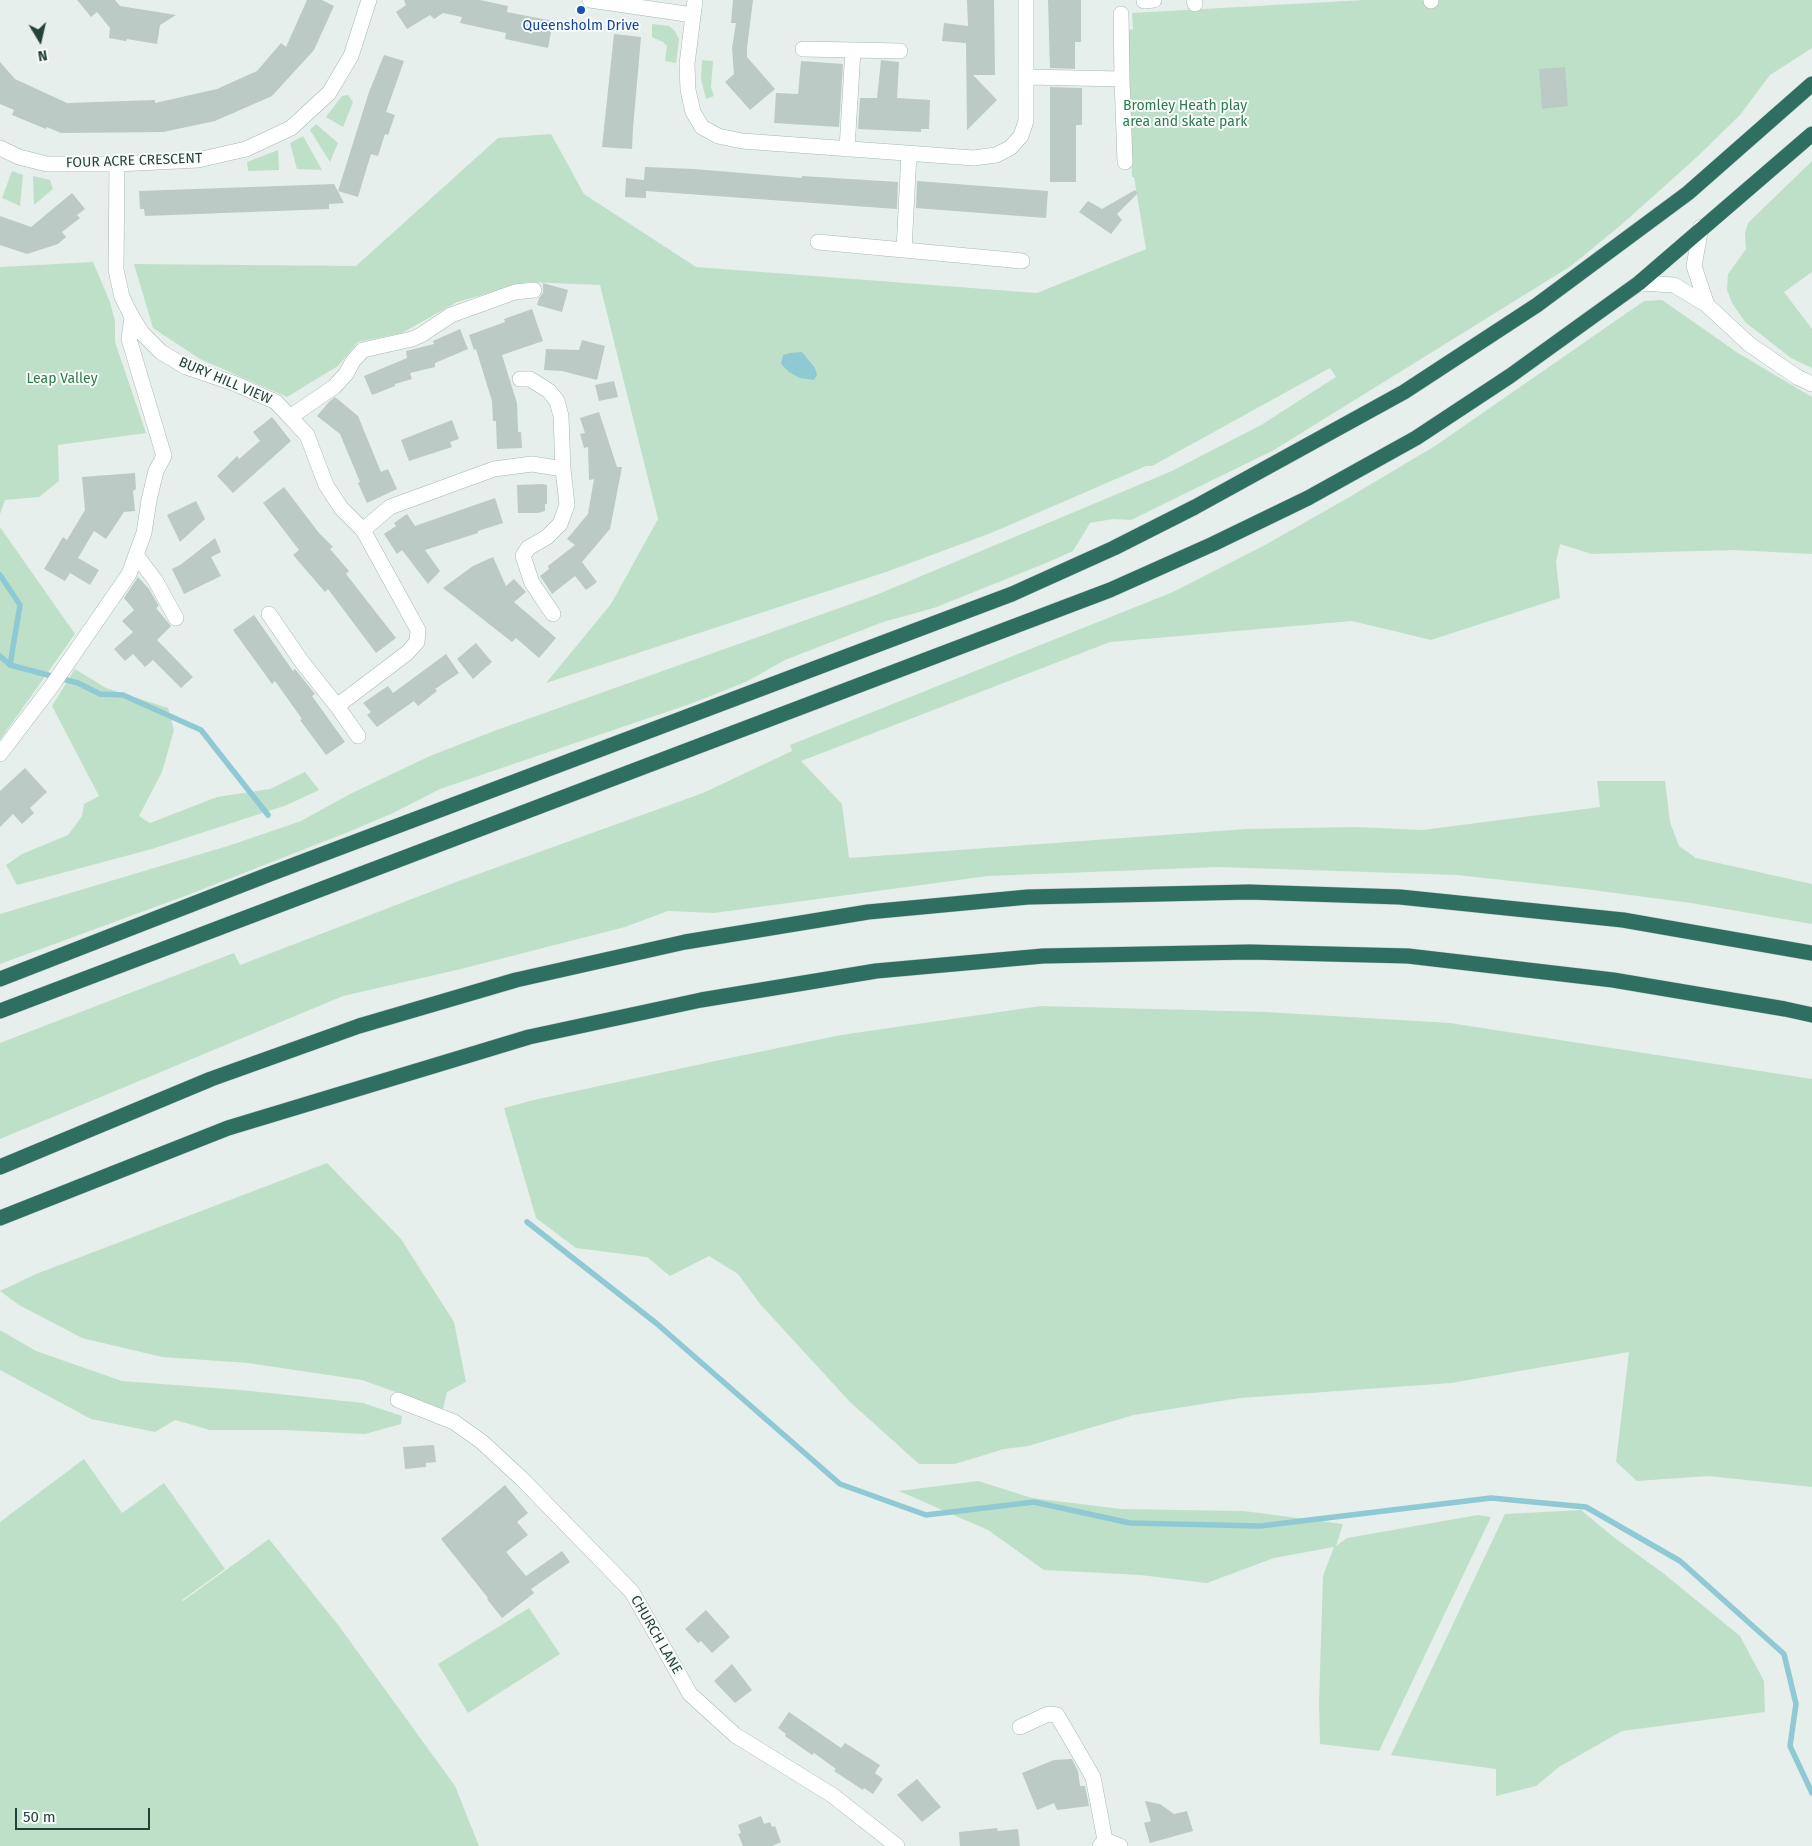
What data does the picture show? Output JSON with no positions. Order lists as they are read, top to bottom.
{
  "streets": {
    "street": ["FOUR ACRE CRESCENT", "BURY HILL VIEW", "CHURCH LANE"]
  },
  "crossings": [
    ["FOUR ACRE CRESCENT", "BURY HILL VIEW"]
  ],
  "parks": ["Bromley Heath play area and skate park", "Leap Valley"],
  "places": ["Queensholm Drive"],
  "scale_bar": "50 m",
  "north": "bottom"
}
